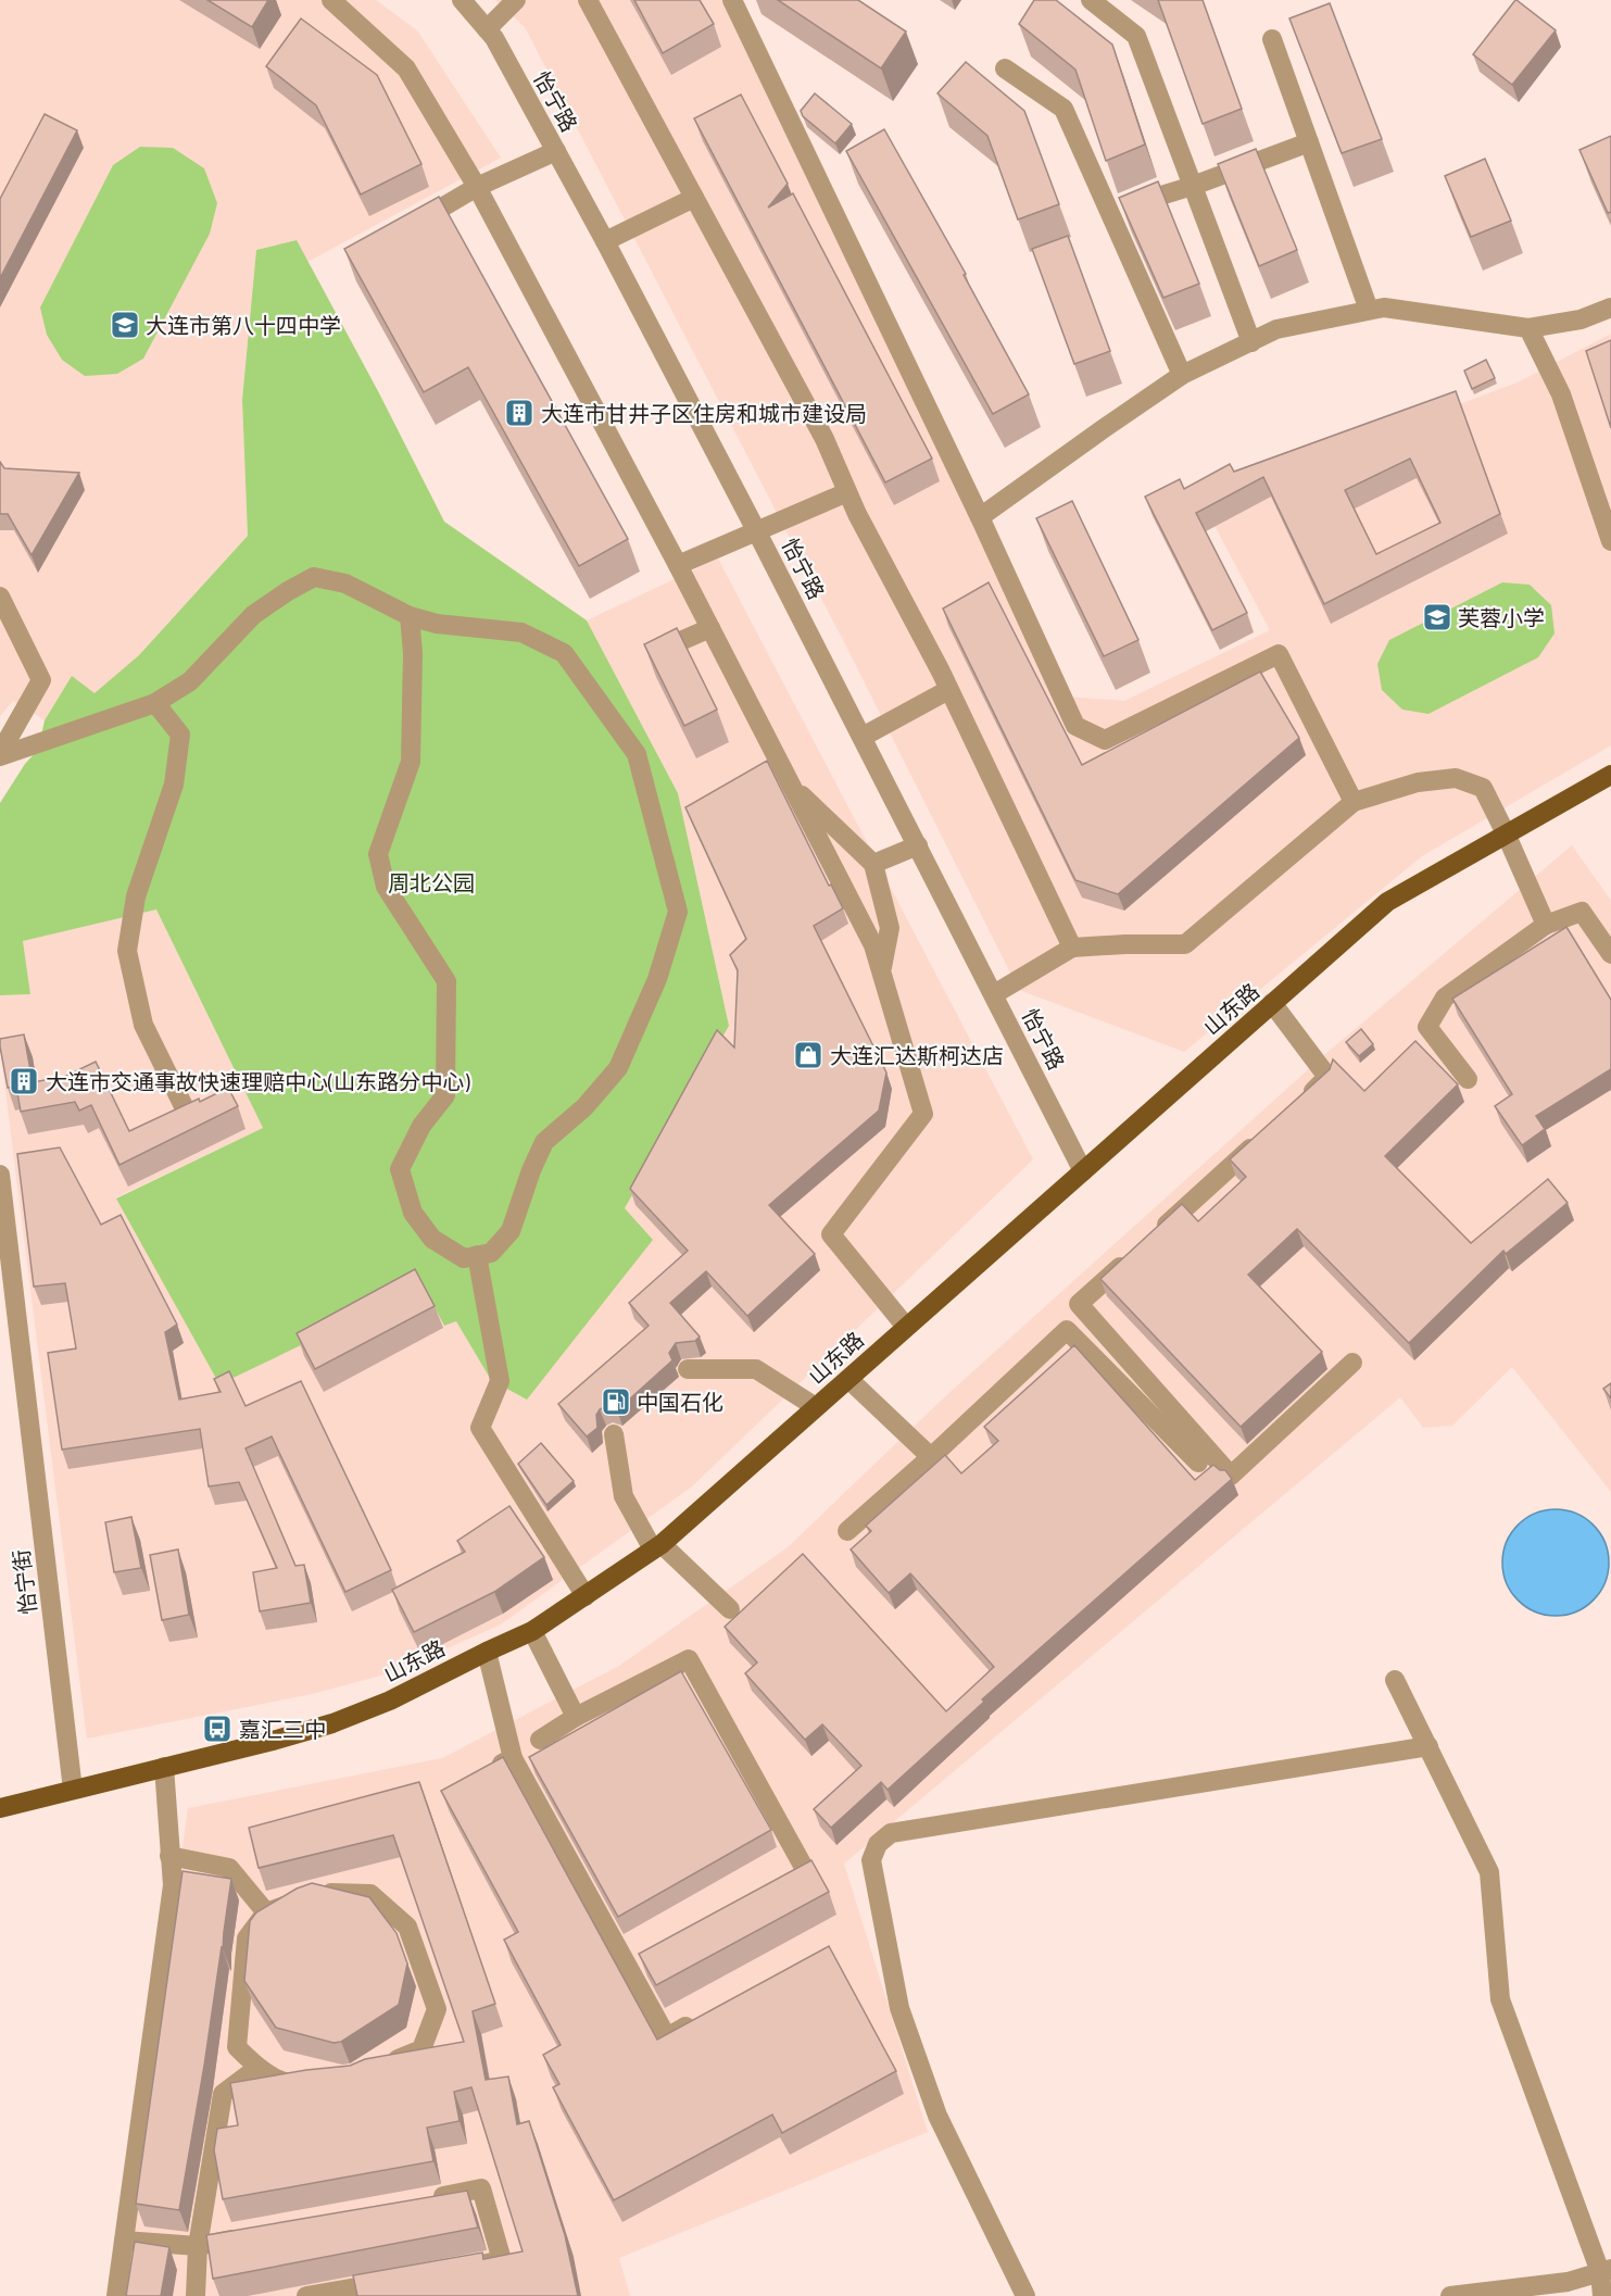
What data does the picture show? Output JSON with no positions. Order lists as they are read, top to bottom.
{
  "streets": {
    "main road": ["山东路"],
    "street": ["怡宁路", "怡宁街"]
  },
  "crossings": [
    ["怡宁路", "山东路"],
    ["山东路", "怡宁街"]
  ],
  "parks": ["周北公园"],
  "places": {
    "school or university": ["大连市第八十四中学", "芙蓉小学"],
    "building": ["大连市甘井子区住房和城市建设局", "大连市交通事故快速理赔中心(山东路分中心)"],
    "shop": ["大连汇达斯柯达店"],
    "fuel station": ["中国石化"],
    "bus stop": ["嘉汇三中"]
  }
}
